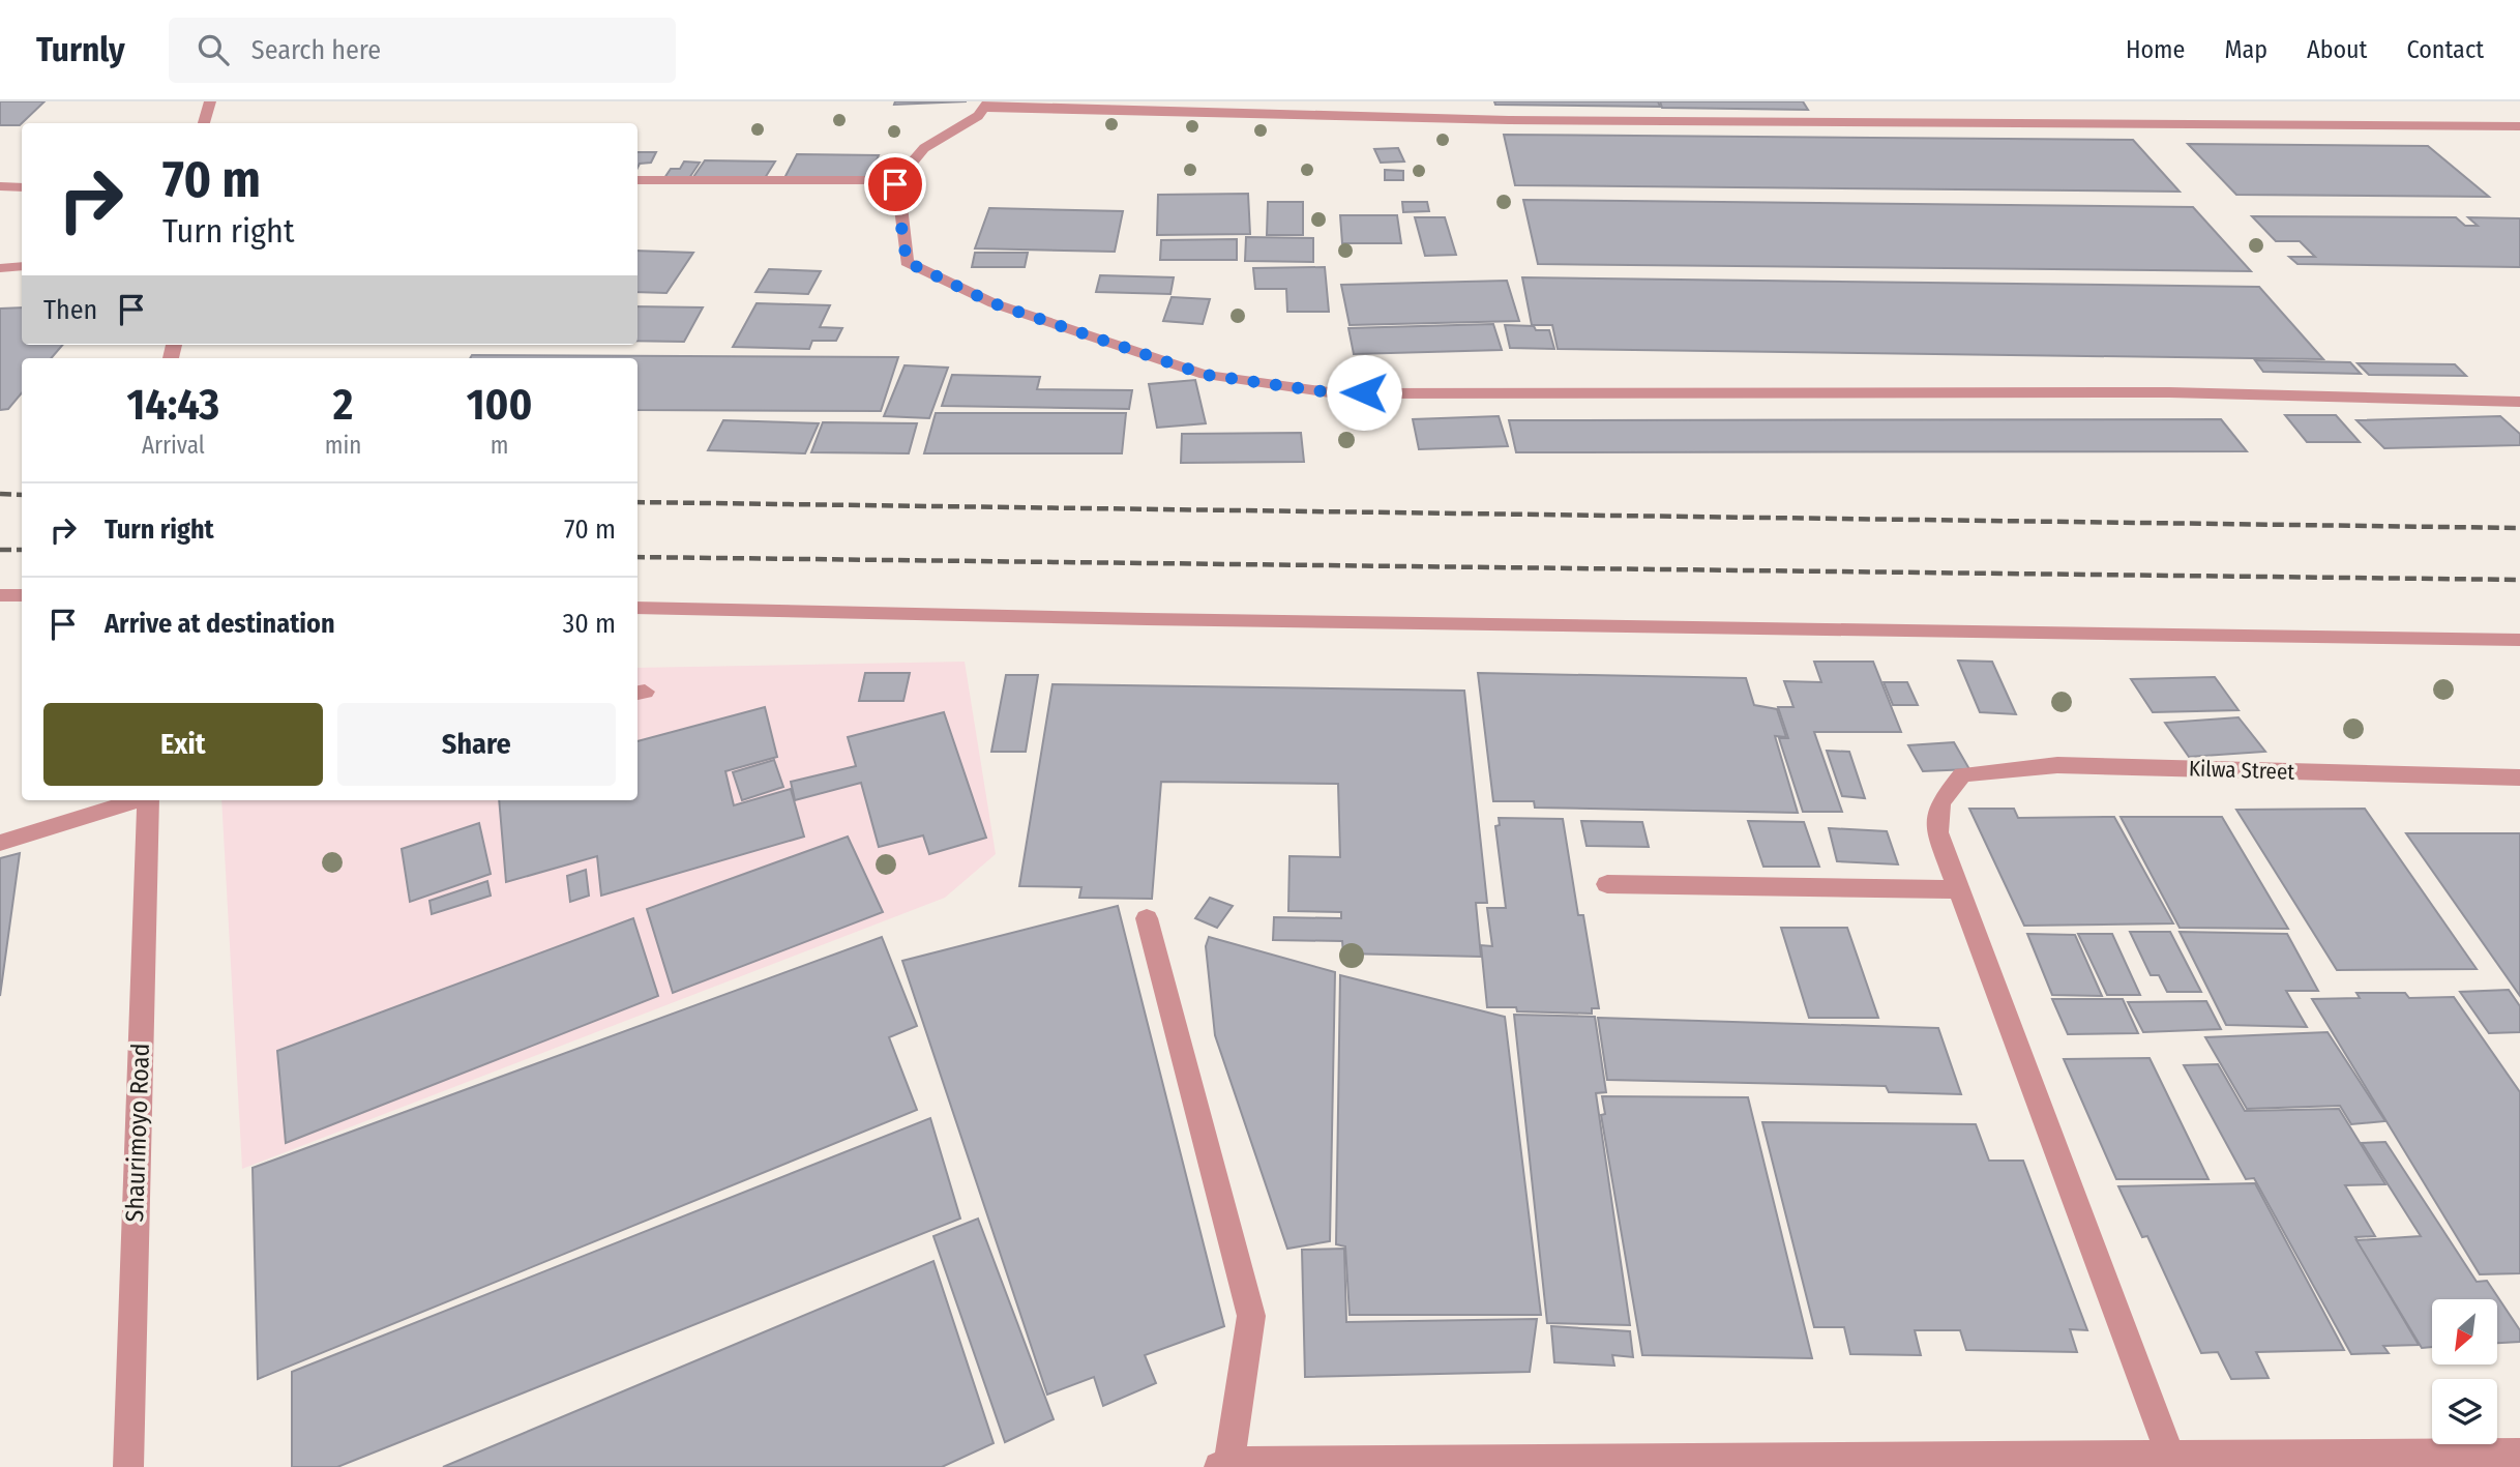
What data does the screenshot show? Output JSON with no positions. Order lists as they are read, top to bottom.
{
  "streets": {
    "street": ["Kilwa Street", "Shaurimoyo Road"]
  },
  "north": "bottom left",
  "page": {
    "header": "Turnly",
    "search": "Search here",
    "nav": [
      "Home",
      "Map",
      "About",
      "Contact"
    ],
    "turn": ["70 m", "Turn right"],
    "then": "Then",
    "eta": [
      "14:43",
      "Arrival",
      "2",
      "min",
      "100",
      "m"
    ],
    "list": [
      {
        "name": "Turn right",
        "value": "70 m"
      },
      {
        "name": "Arrive at destination",
        "value": "30 m"
      }
    ],
    "buttons": ["Exit", "Share"]
  }
}
